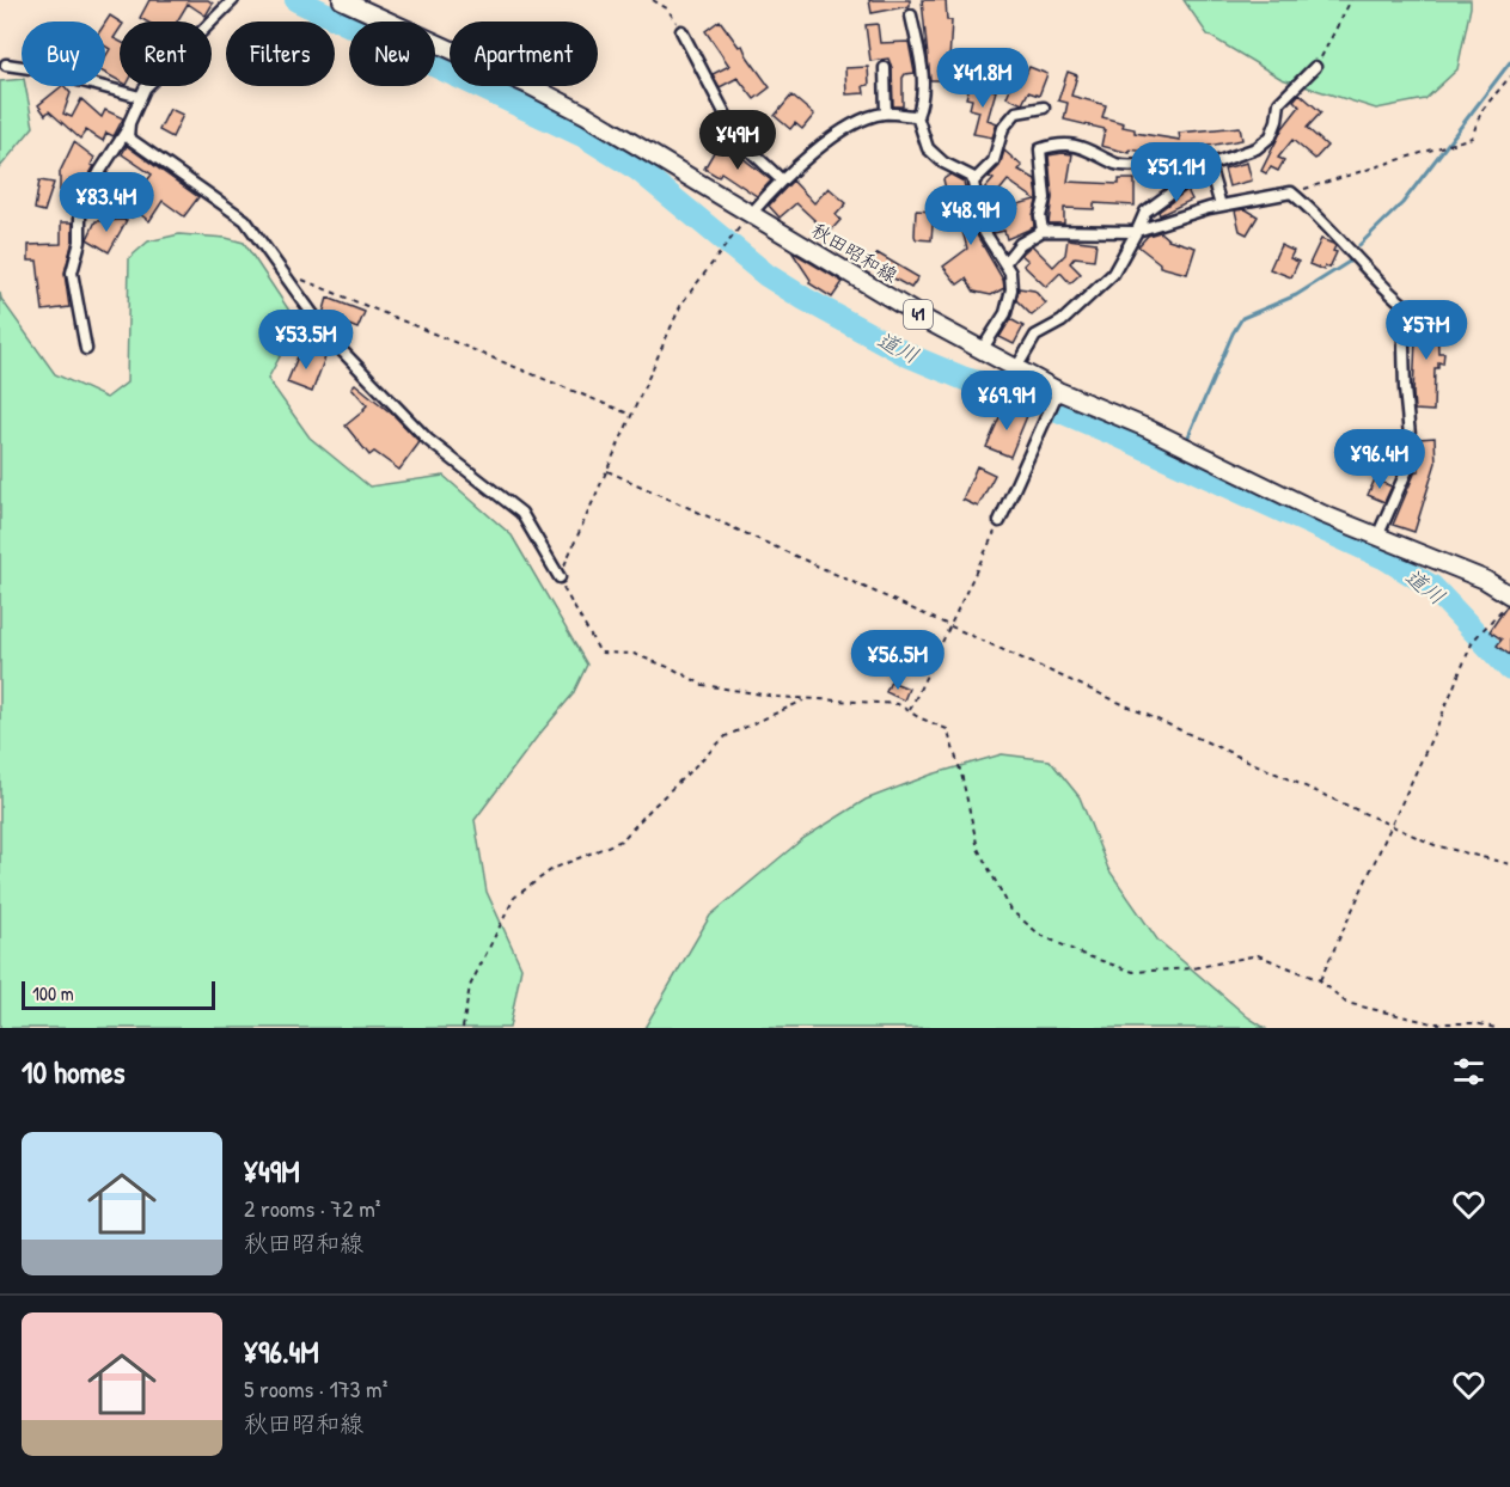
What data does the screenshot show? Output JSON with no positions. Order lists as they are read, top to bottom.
{
  "streets": {
    "main road": ["秋田昭和線", "41"]
  },
  "water": ["道川"],
  "scale_bar": "100 m",
  "page": {
    "chip": [
      "Buy",
      "Rent",
      "Filters",
      "New",
      "Apartment"
    ],
    "price": [
      "¥41.8M",
      "¥49M",
      "¥51.1M",
      "¥83.4M",
      "¥48.9M",
      "¥57M",
      "¥53.5M",
      "¥69.9M",
      "¥96.4M",
      "¥56.5M"
    ],
    "scale": "100 m",
    "heading": "10 homes",
    "list": [
      {
        "name": "¥49M",
        "note": "2 rooms · 72 m² · 秋田昭和線"
      },
      {
        "name": "¥96.4M",
        "note": "5 rooms · 173 m² · 秋田昭和線"
      }
    ]
  }
}
